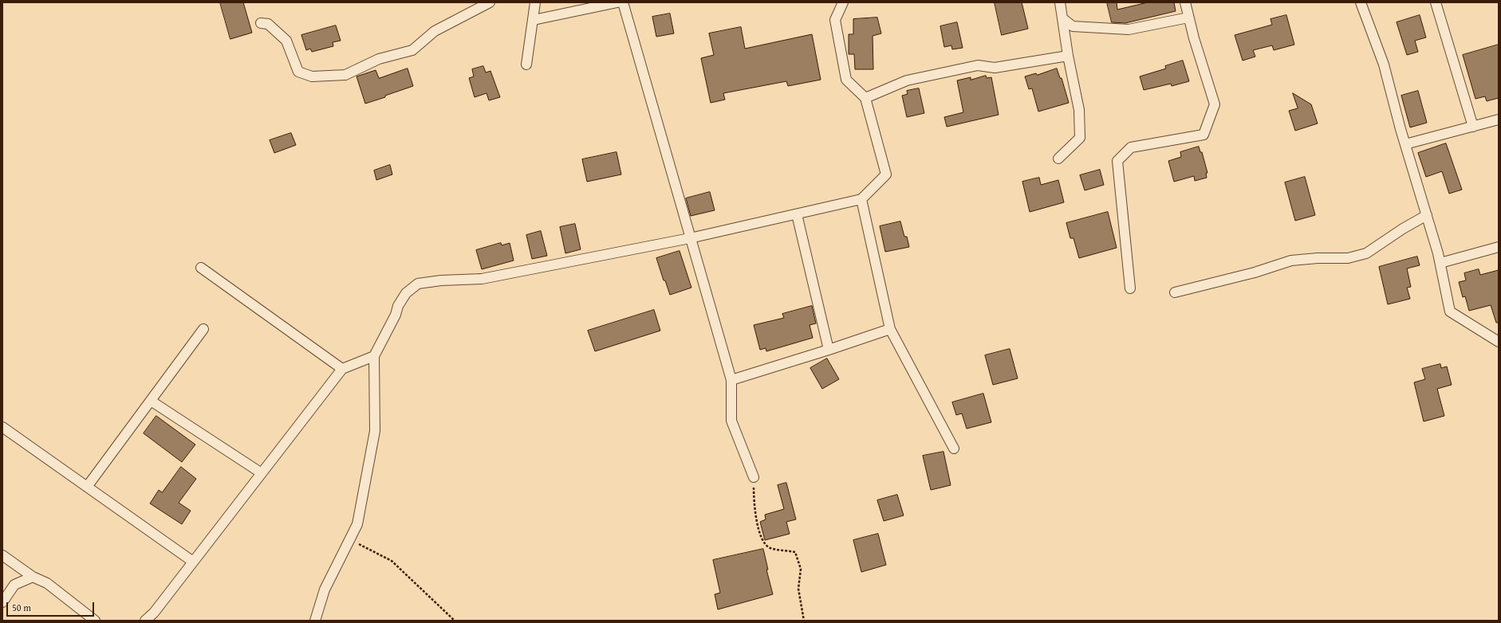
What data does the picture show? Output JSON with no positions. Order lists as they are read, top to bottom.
{
  "scale_bar": "50 m"
}
